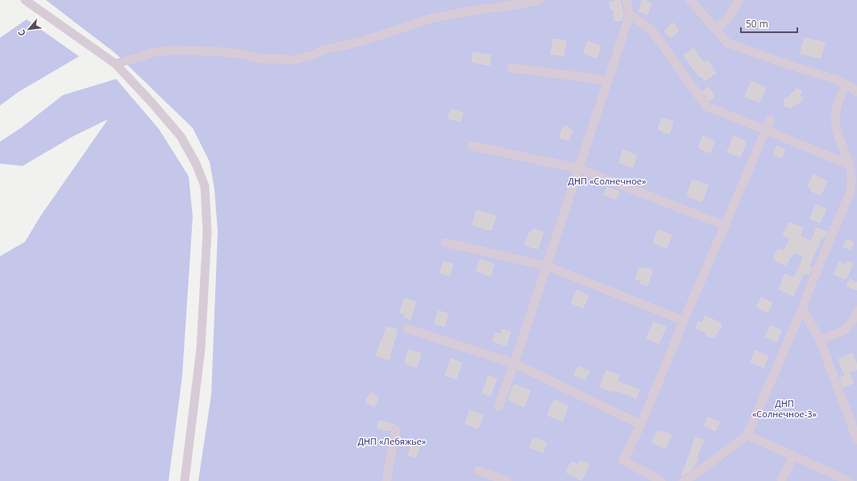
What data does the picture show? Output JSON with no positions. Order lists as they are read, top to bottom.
{
  "parks": ["ДНП «Солнечное»", "ДНП «Солнечное-3»", "ДНП «Лебяжье»"],
  "scale_bar": "50 m",
  "north": "bottom left"
}
